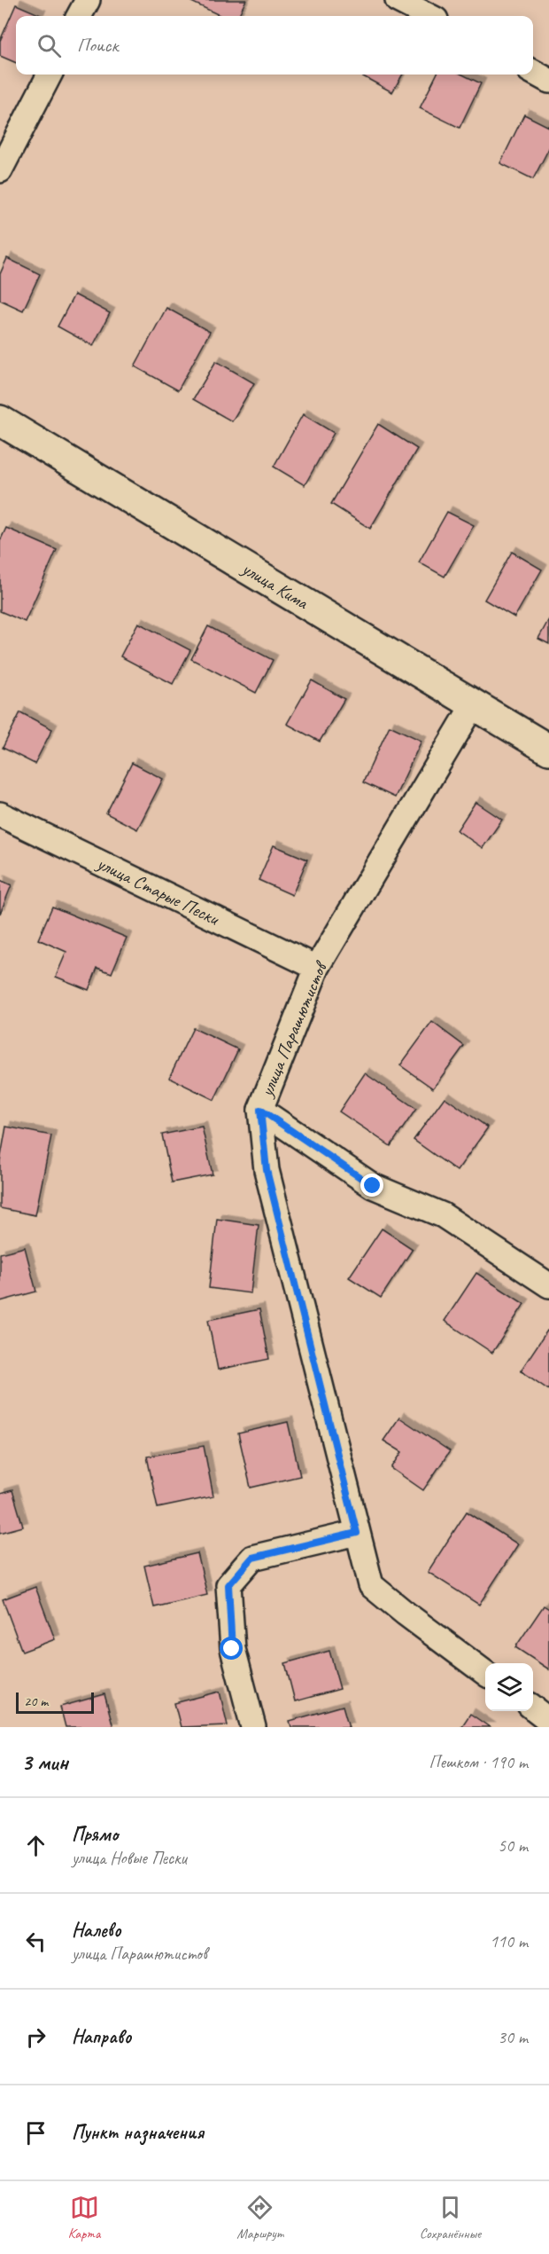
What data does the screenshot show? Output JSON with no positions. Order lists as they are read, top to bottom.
{
  "streets": {
    "main road": ["улица Кима"],
    "street": ["улица Старые Пески", "улица Парашютистов"]
  },
  "crossings": [
    ["улица Кима", "улица Парашютистов"],
    ["улица Старые Пески", "улица Парашютистов"]
  ],
  "scale_bar": "20 m",
  "page": {
    "search": "Поиск",
    "scale": "20 m",
    "heading": ["3 мин", "Пешком · 190 m"],
    "list": [
      ["Прямо", "улица Новые Пески", "50 m"],
      ["Налево", "улица Парашютистов", "110 m"],
      ["Направо", "30 m"],
      "Пункт назначения"
    ],
    "nav": ["Карта", "Маршрут", "Сохранённые"]
  }
}
